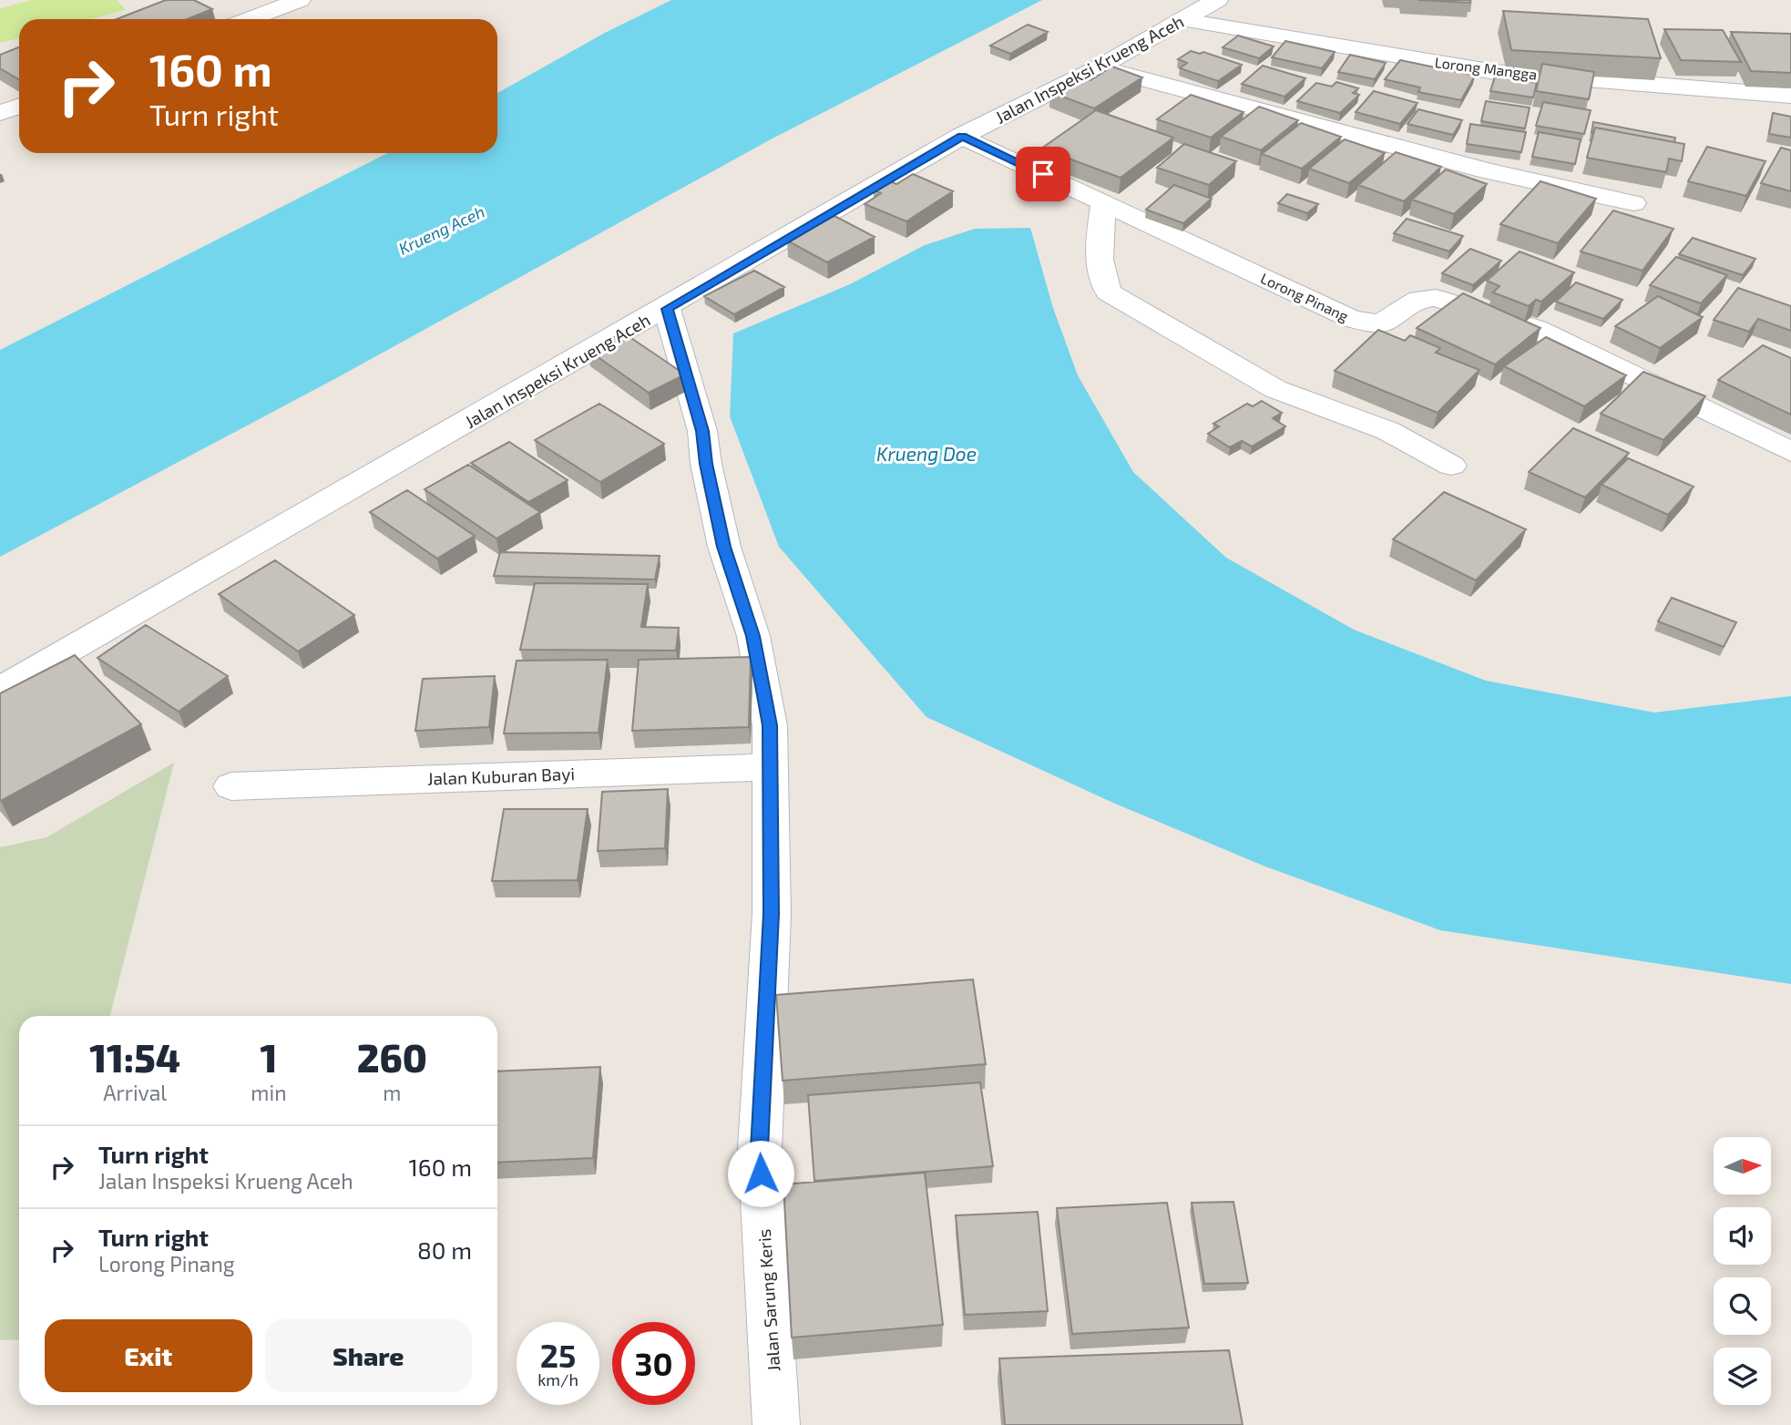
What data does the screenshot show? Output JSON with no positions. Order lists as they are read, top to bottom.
{
  "streets": {
    "street": [
      "Lorong Mangga",
      "Jalan Inspeksi Krueng Aceh",
      "Lorong Pinang",
      "Jalan Kuburan Bayi",
      "Jalan Sarung Keris"
    ]
  },
  "crossings": [
    ["Lorong Mangga", "Jalan Inspeksi Krueng Aceh"],
    ["Jalan Inspeksi Krueng Aceh", "Lorong Pinang"],
    ["Jalan Inspeksi Krueng Aceh", "Jalan Sarung Keris"],
    ["Jalan Kuburan Bayi", "Jalan Sarung Keris"]
  ],
  "water": ["Krueng Aceh", "Krueng Doe"],
  "north": "right",
  "page": {
    "turn": ["160 m", "Turn right"],
    "eta": [
      "11:54",
      "Arrival",
      "1",
      "min",
      "260",
      "m"
    ],
    "list": [
      {
        "name": "Turn right",
        "note": "Jalan Inspeksi Krueng Aceh",
        "value": "160 m"
      },
      {
        "name": "Turn right",
        "note": "Lorong Pinang",
        "value": "80 m"
      }
    ],
    "buttons": ["Exit", "Share"],
    "speed": "25 km/h",
    "limit": "30"
  }
}
